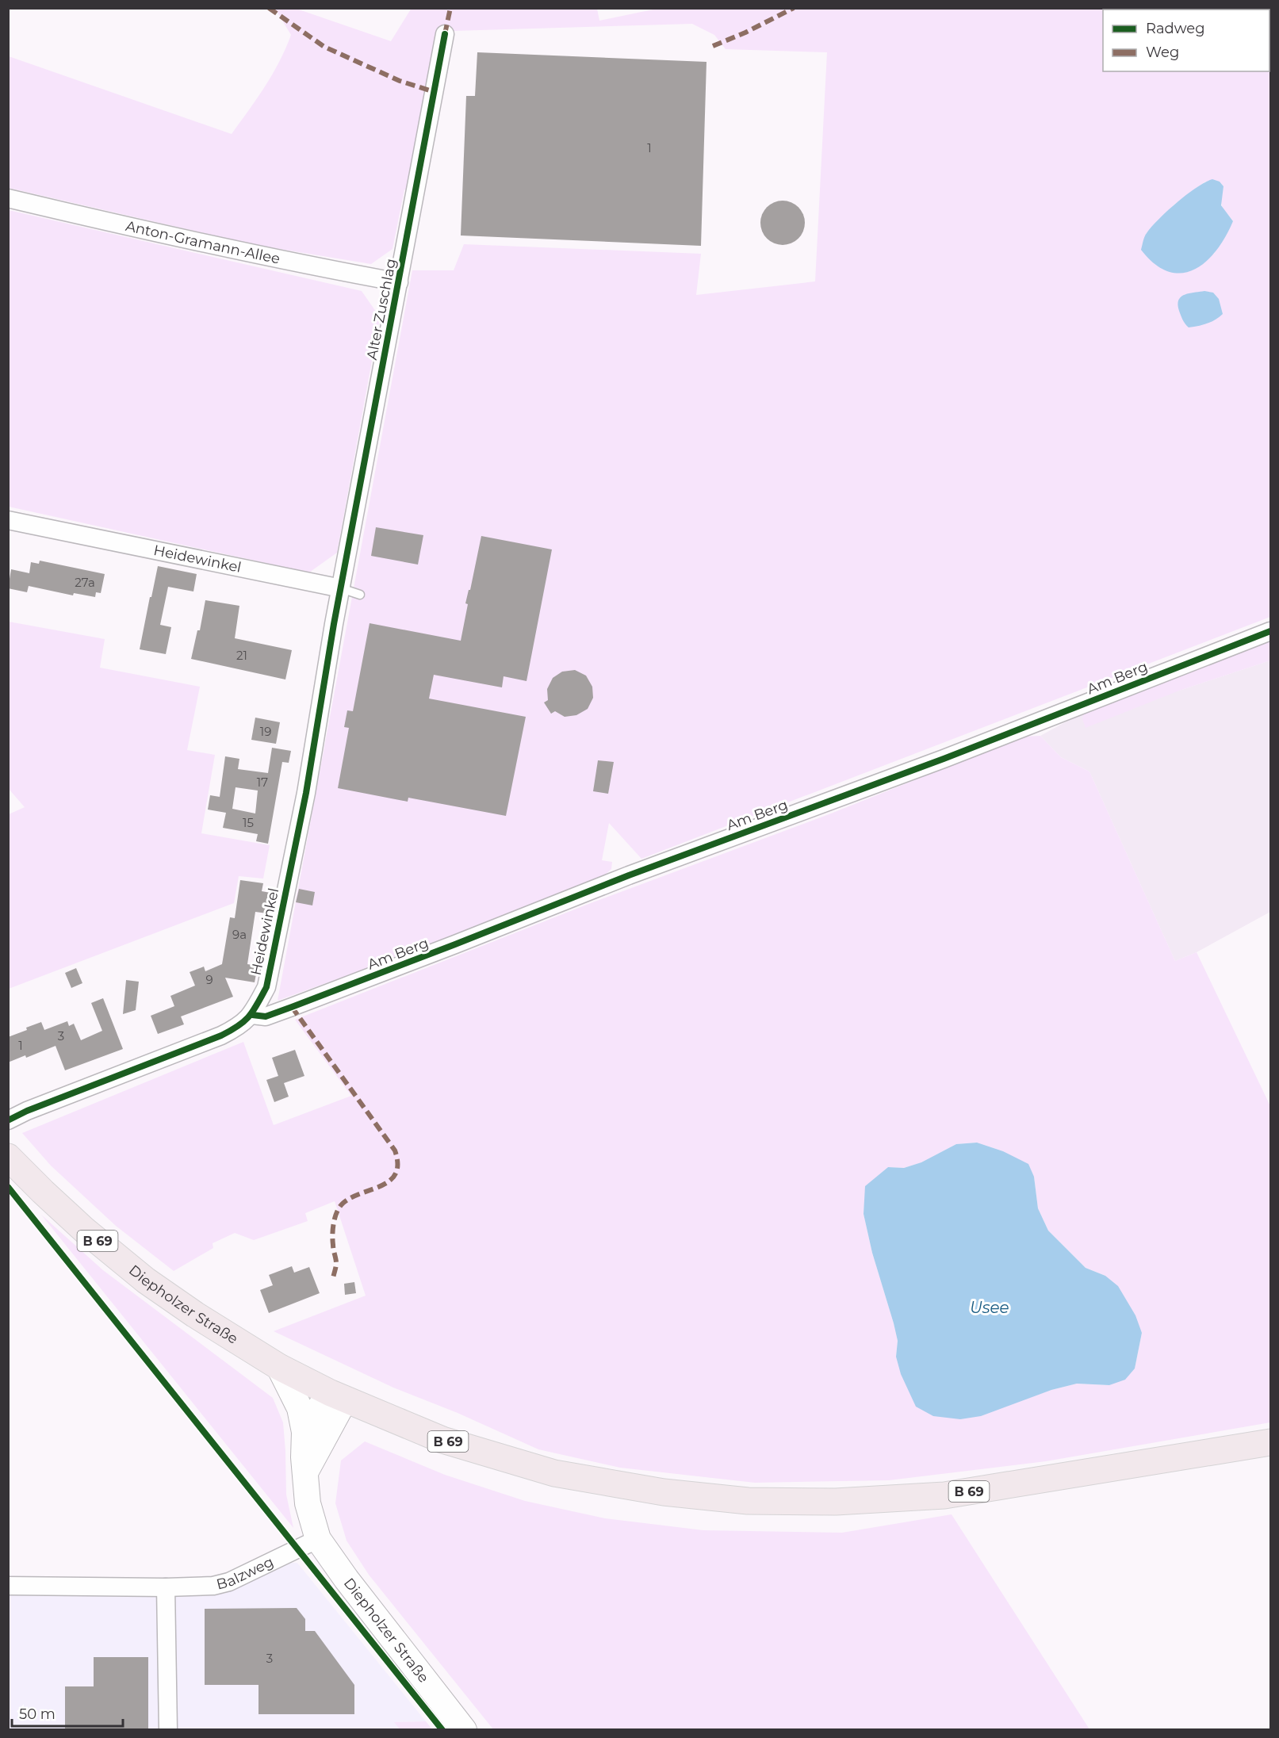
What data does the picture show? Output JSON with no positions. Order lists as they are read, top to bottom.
{
  "streets": {
    "main road": ["B 69", "Diepholzer Straße"],
    "street": [
      "Anton-Gramann-Allee",
      "Alter Zuschlag",
      "Heidewinkel",
      "Am Berg",
      "Balzweg"
    ]
  },
  "crossings": [
    ["Anton-Gramann-Allee", "Alter Zuschlag"],
    ["Alter Zuschlag", "Heidewinkel"],
    ["Heidewinkel", "Am Berg"],
    ["B 69", "Diepholzer Straße"],
    ["Diepholzer Straße", "Balzweg"]
  ],
  "water": ["Usee"],
  "house_numbers": [
    "1",
    "27a",
    "21",
    "19",
    "17",
    "15",
    "9a",
    "9",
    "3",
    "1",
    "3"
  ],
  "legend": ["Radweg", "Weg"],
  "scale_bar": "50 m"
}
